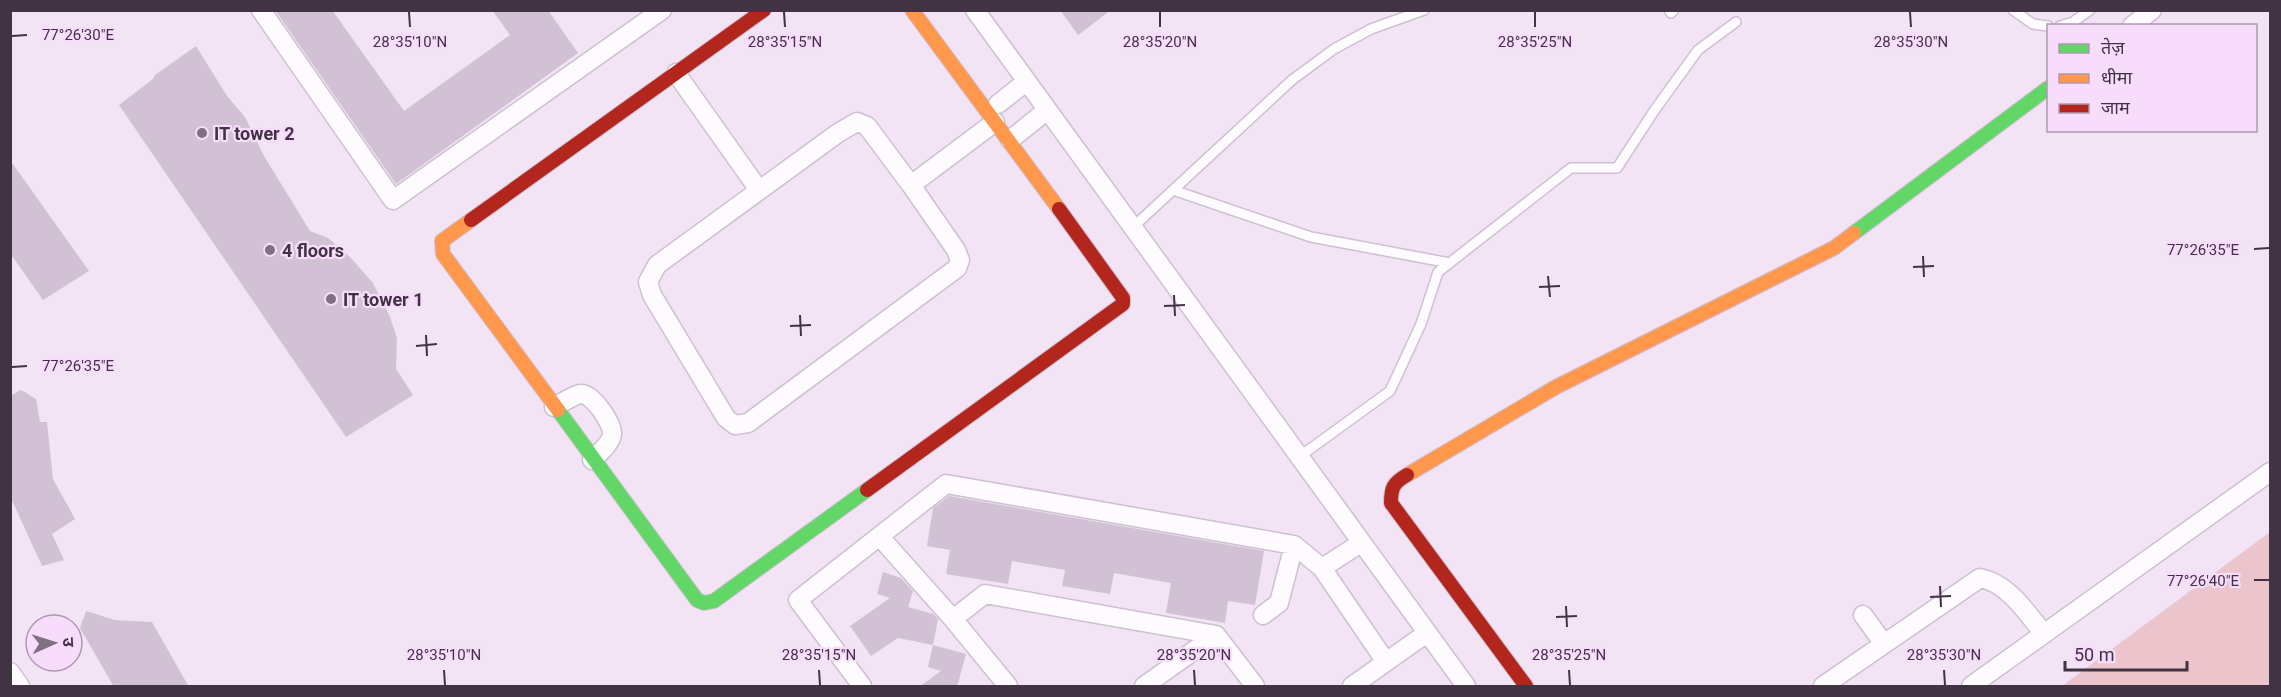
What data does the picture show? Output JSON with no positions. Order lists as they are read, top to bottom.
{
  "places": ["IT tower 2", "4 floors", "IT tower 1"],
  "legend": ["तेज़", "धीमा", "जाम"],
  "scale_bar": "50 m",
  "north": "right",
  "coordinates": [
    "77°26'30\"E",
    "28°35'10\"N",
    "28°35'15\"N",
    "28°35'20\"N",
    "28°35'25\"N",
    "28°35'30\"N",
    "77°26'35\"E",
    "77°26'40\"E"
  ]
}
